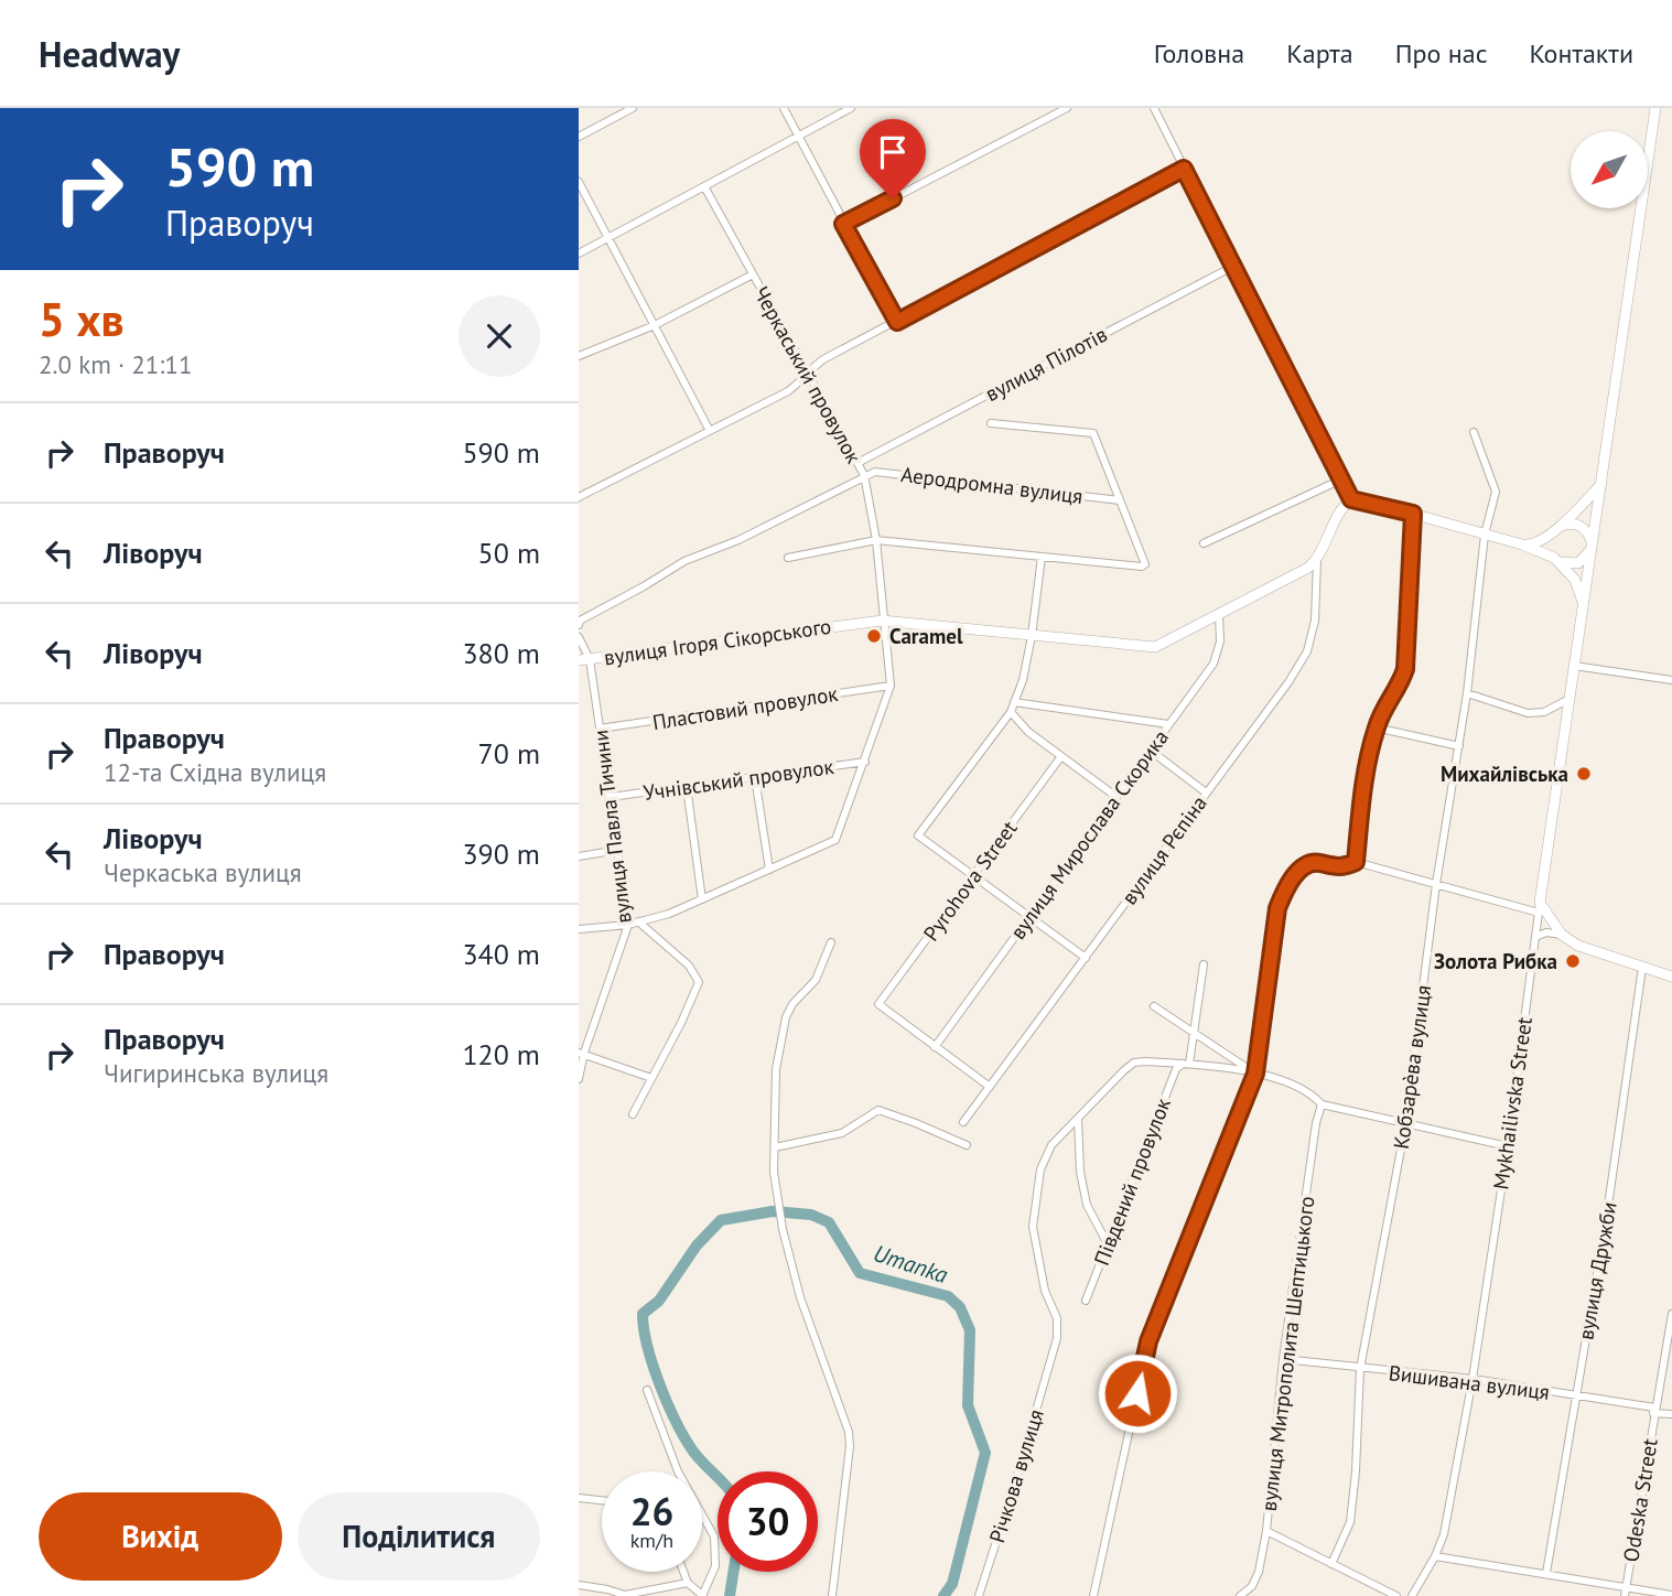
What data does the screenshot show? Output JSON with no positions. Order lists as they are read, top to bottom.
{
  "streets": {
    "main road": ["вулиця Ігоря Сікорського", "Mykhailivska Street"],
    "street": [
      "вулиця Пілотів",
      "Черкаський провулок",
      "Аеродромна вулиця",
      "Пластовий провулок",
      "Учнівський провулок",
      "вулиця Павла Тичини",
      "вулиця Мирослава Скорика",
      "вулиця Рєпіна",
      "Pyrohova Street",
      "Кобзарèва вулиця",
      "Південий провулок",
      "вулиця Дружби",
      "вулиця Митрополита Шептицького",
      "Вишивана вулиця",
      "Річкова вулиця",
      "Odeska Street"
    ]
  },
  "crossings": [
    ["вулиця Пілотів", "Черкаський провулок"],
    ["Черкаський провулок", "Аеродромна вулиця"],
    ["Черкаський провулок", "вулиця Ігоря Сікорського"],
    ["вулиця Ігоря Сікорського", "вулиця Павла Тичини"],
    ["вулиця Ігоря Сікорського", "вулиця Мирослава Скорика"],
    ["вулиця Ігоря Сікорського", "вулиця Рєпіна"],
    ["Пластовий провулок", "вулиця Павла Тичини"],
    ["Учнівський провулок", "вулиця Павла Тичини"],
    ["вулиця Мирослава Скорика", "Pyrohova Street"],
    ["Кобзарèва вулиця", "Вишивана вулиця"],
    ["Mykhailivska Street", "Вишивана вулиця"],
    ["вулиця Дружби", "Вишивана вулиця"],
    ["вулиця Митрополита Шептицького", "Вишивана вулиця"],
    ["Вишивана вулиця", "Odeska Street"]
  ],
  "water": ["Umanka"],
  "places": ["Caramel", "Михайлівська", "Золота Рибка"],
  "north": "bottom left",
  "page": {
    "header": "Headway",
    "nav": [
      "Головна",
      "Карта",
      "Про нас",
      "Контакти"
    ],
    "turn": ["590 m", "Праворуч"],
    "heading": ["5 хв", "2.0 km · 21:11"],
    "list": [
      {
        "name": "Праворуч",
        "value": "590 m"
      },
      {
        "name": "Ліворуч",
        "value": "50 m"
      },
      {
        "name": "Ліворуч",
        "value": "380 m"
      },
      {
        "name": "Праворуч",
        "note": "12-та Східна вулиця",
        "value": "70 m"
      },
      {
        "name": "Ліворуч",
        "note": "Черкаська вулиця",
        "value": "390 m"
      },
      {
        "name": "Праворуч",
        "value": "340 m"
      },
      {
        "name": "Праворуч",
        "note": "Чигиринська вулиця",
        "value": "120 m"
      }
    ],
    "speed": "26 km/h",
    "limit": "30",
    "buttons": ["Вихід", "Поділитися"]
  }
}
